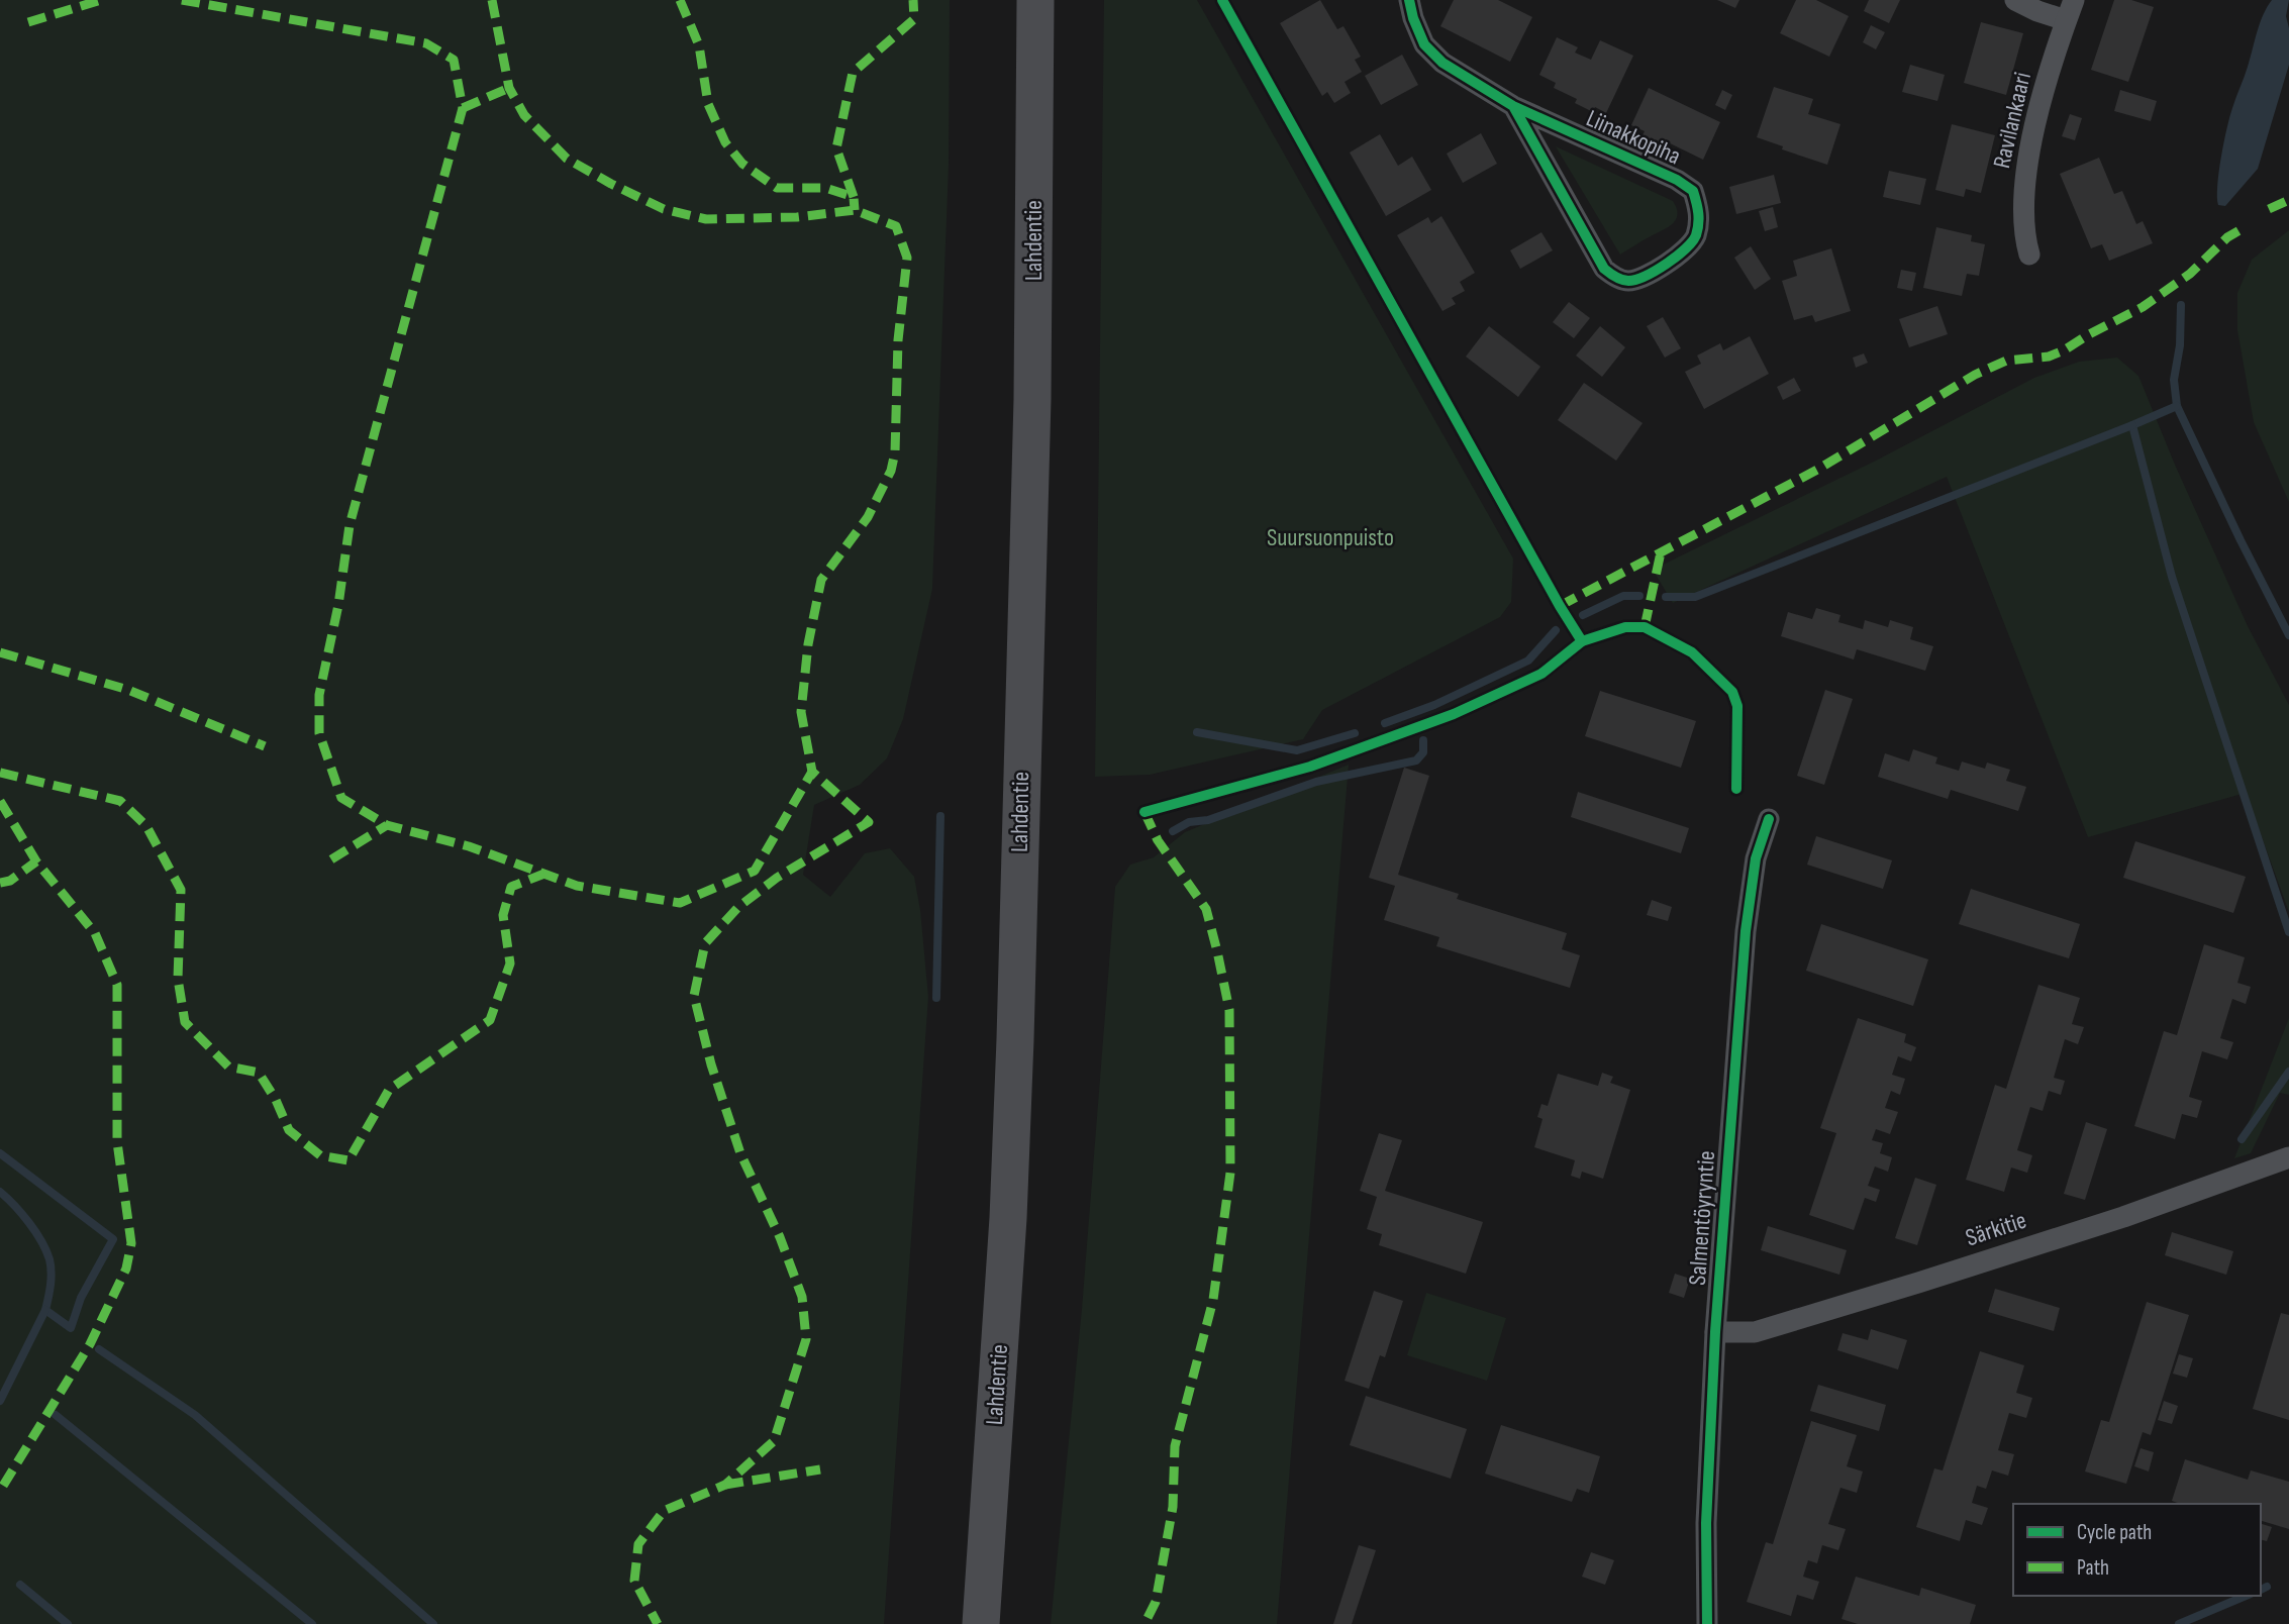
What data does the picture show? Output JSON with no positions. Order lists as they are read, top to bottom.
{
  "streets": {
    "highway": ["Lahdentie"],
    "street": [
      "Ravilankaari",
      "Liinakkopiha",
      "Salmentöyryntie",
      "Särkitie"
    ]
  },
  "crossings": [
    ["Salmentöyryntie", "Särkitie"]
  ],
  "parks": ["Suursuonpuisto"],
  "legend": ["Cycle path", "Path"]
}
